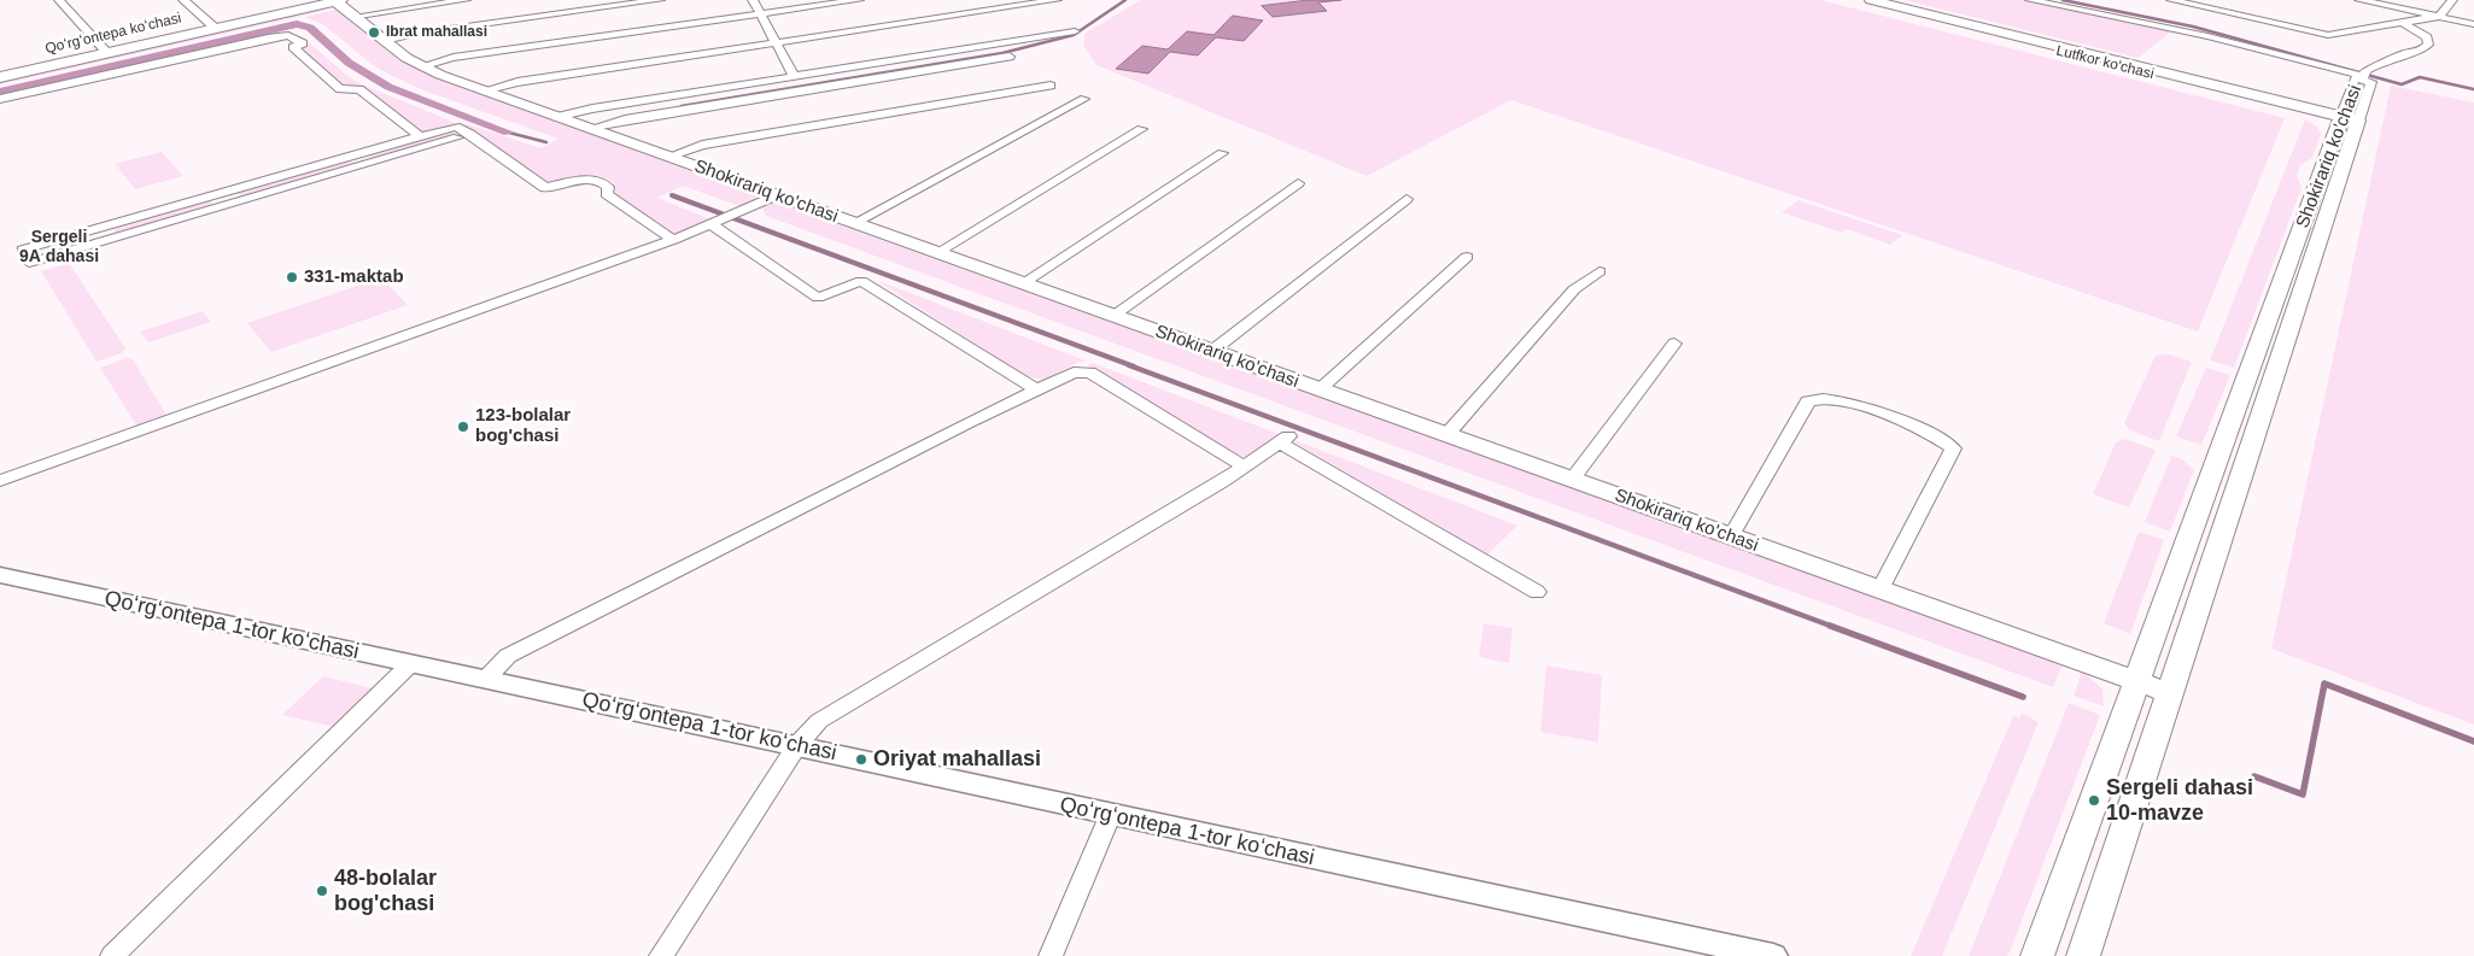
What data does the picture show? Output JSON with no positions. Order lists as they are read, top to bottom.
{
  "streets": {
    "main road": ["Qoʻrgʻontepa koʻchasi", "Lutfkor ko'chasi", "Shokirariq ko'chasi"],
    "street": ["Qoʻrgʻontepa 1-tor koʻchasi"]
  },
  "crossings": [
    ["Qoʻrgʻontepa koʻchasi", "Shokirariq ko'chasi"],
    ["Lutfkor ko'chasi", "Shokirariq ko'chasi"]
  ],
  "districts": ["Sergeli 9A dahasi"],
  "places": [
    "Ibrat mahallasi",
    "331-maktab",
    "123-bolalar bog'chasi",
    "Oriyat mahallasi",
    "Sergeli dahasi 10-mavze",
    "48-bolalar bog'chasi"
  ]
}
